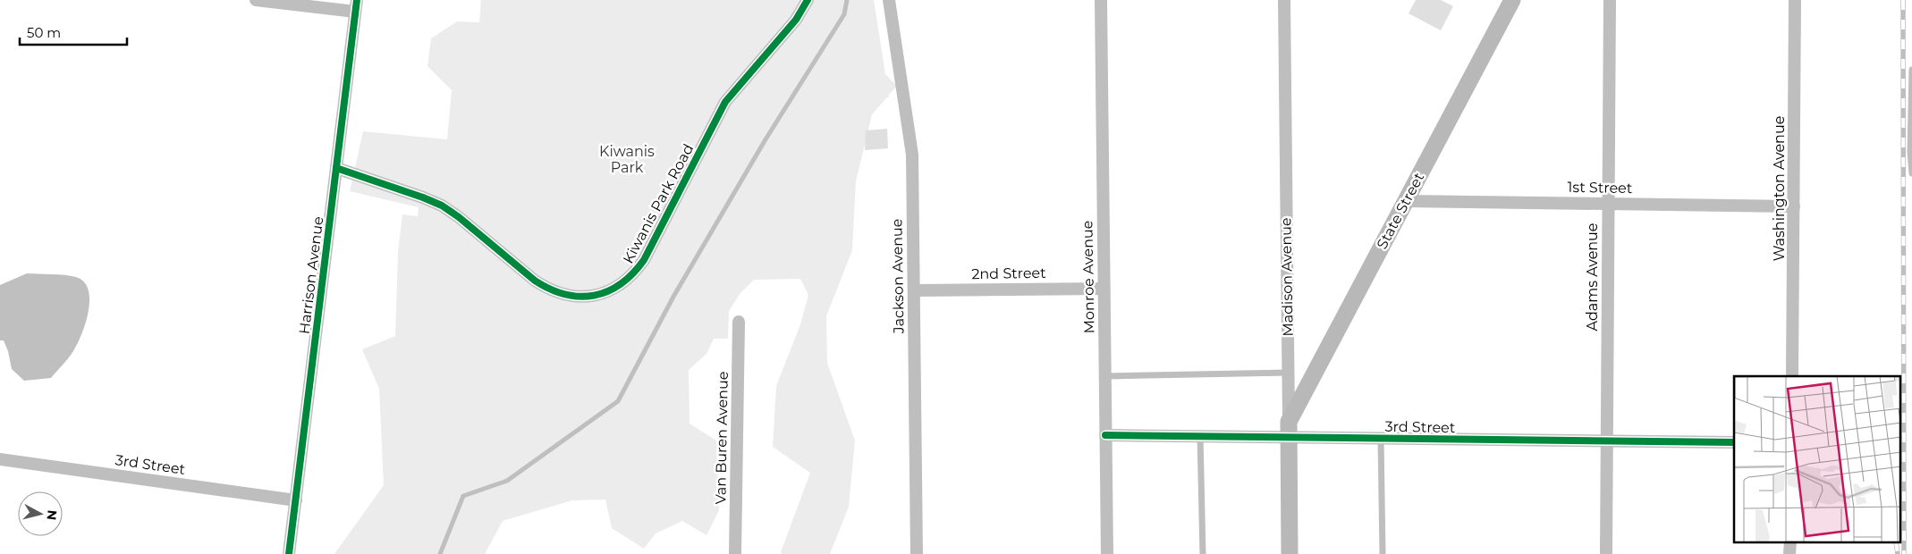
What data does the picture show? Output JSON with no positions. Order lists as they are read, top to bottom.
{
  "streets": {
    "street": [
      "1st Street",
      "Washington Avenue",
      "Kiwanis Park Road",
      "State Street",
      "2nd Street",
      "Harrison Avenue",
      "Jackson Avenue",
      "Monroe Avenue",
      "Madison Avenue",
      "Adams Avenue",
      "3rd Street",
      "Van Buren Avenue"
    ]
  },
  "crossings": [
    ["1st Street", "Washington Avenue"],
    ["1st Street", "State Street"],
    ["1st Street", "Adams Avenue"],
    ["Kiwanis Park Road", "Harrison Avenue"],
    ["State Street", "Madison Avenue"],
    ["State Street", "3rd Street"],
    ["2nd Street", "Jackson Avenue"],
    ["2nd Street", "Monroe Avenue"],
    ["Harrison Avenue", "3rd Street"],
    ["Monroe Avenue", "3rd Street"],
    ["Madison Avenue", "3rd Street"],
    ["Adams Avenue", "3rd Street"]
  ],
  "parks": ["Kiwanis Park"],
  "scale_bar": "50 m",
  "north": "right"
}
